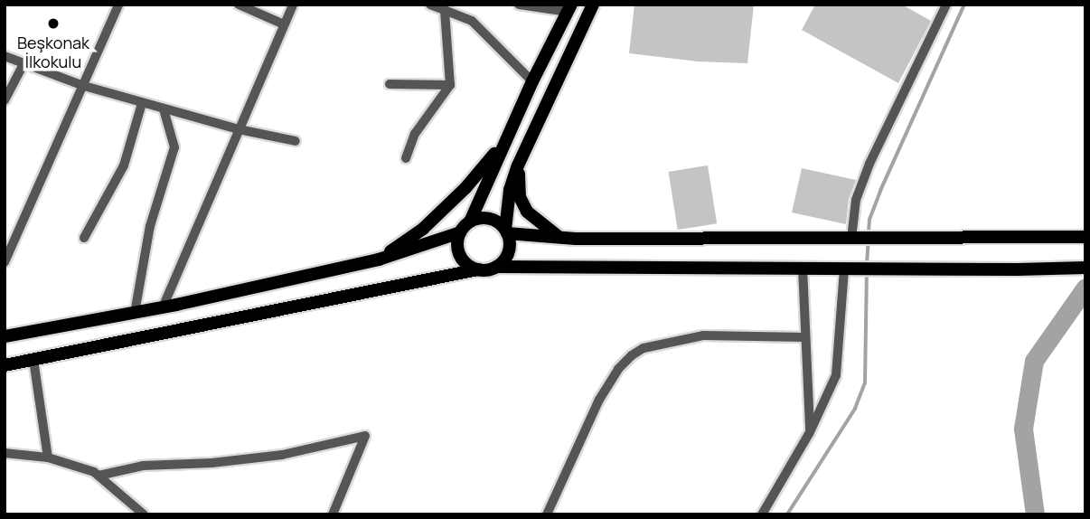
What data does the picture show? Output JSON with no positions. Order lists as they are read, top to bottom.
{
  "places": ["Beşkonak İlkokulu"]
}
